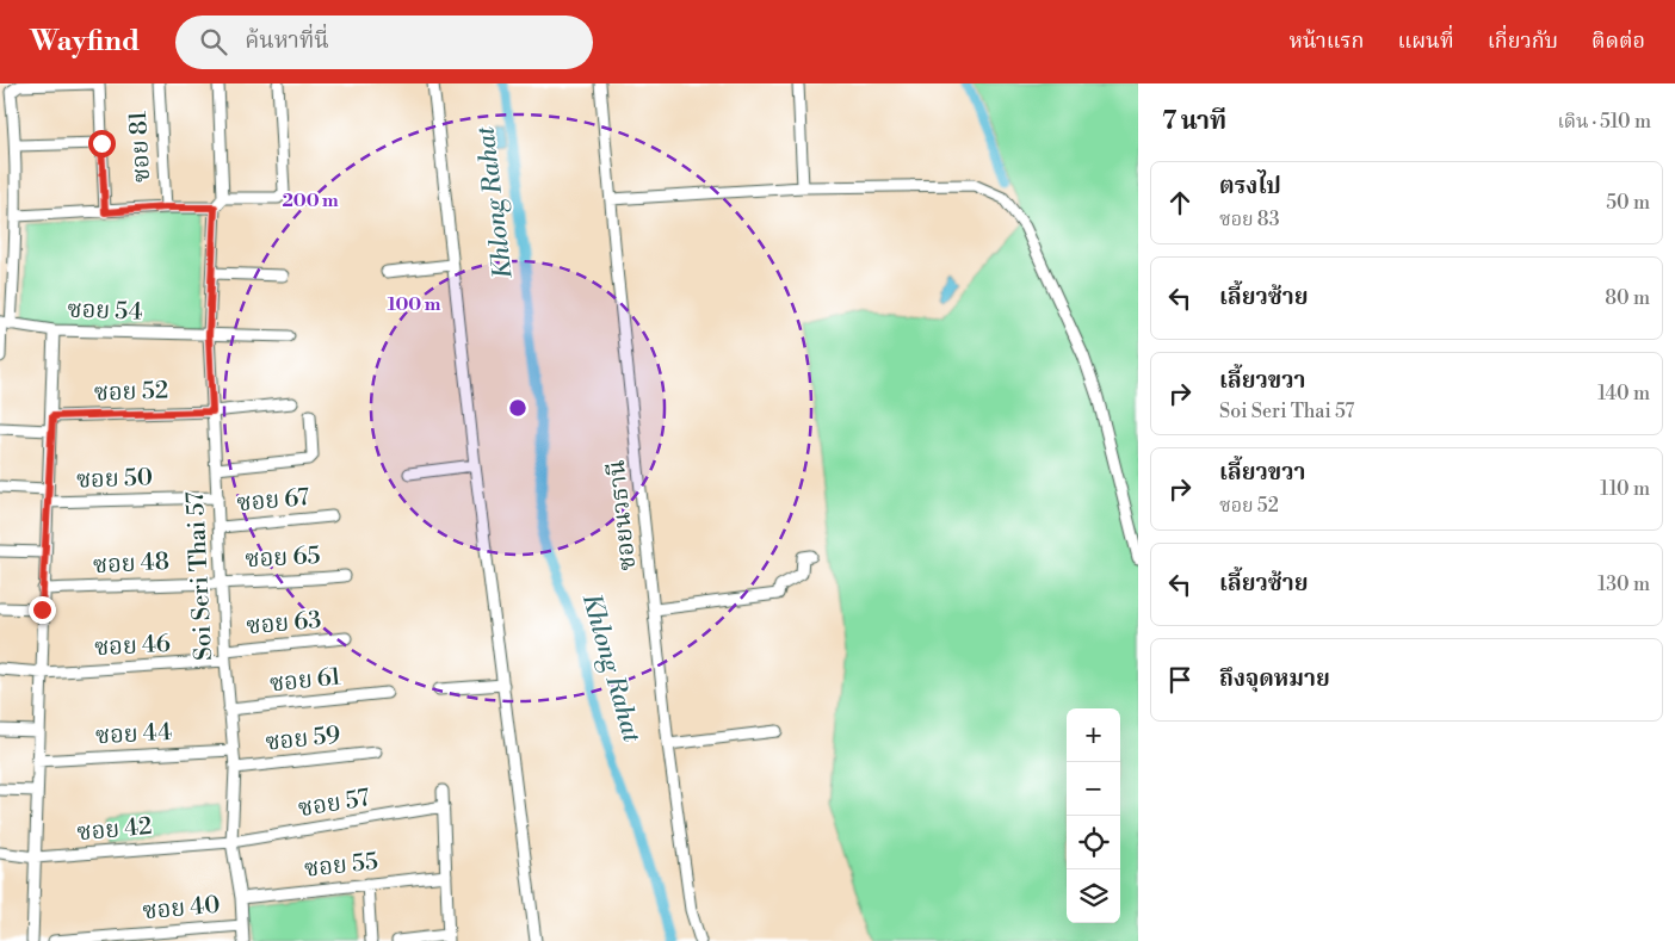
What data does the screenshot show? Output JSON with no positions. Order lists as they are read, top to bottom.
{
  "streets": {
    "street": [
      "ซอย 81",
      "ซอย 54",
      "ซอย 52",
      "ซอย 50",
      "ซอย 67",
      "ซอยนวธานี",
      "ซอย 65",
      "ซอย 48",
      "Soi Seri Thai 57",
      "ซอย 63",
      "ซอย 46",
      "ซอย 61",
      "ซอย 44",
      "ซอย 59",
      "ซอย 57",
      "ซอย 42",
      "ซอย 55",
      "ซอย 40"
    ]
  },
  "crossings": [
    ["ซอย 54", "Soi Seri Thai 57"],
    ["ซอย 52", "Soi Seri Thai 57"],
    ["ซอย 50", "Soi Seri Thai 57"],
    ["ซอย 67", "Soi Seri Thai 57"],
    ["ซอย 65", "ซอย 48"],
    ["ซอย 65", "Soi Seri Thai 57"],
    ["ซอย 48", "Soi Seri Thai 57"],
    ["Soi Seri Thai 57", "ซอย 63"],
    ["Soi Seri Thai 57", "ซอย 46"],
    ["Soi Seri Thai 57", "ซอย 61"],
    ["Soi Seri Thai 57", "ซอย 44"],
    ["Soi Seri Thai 57", "ซอย 59"],
    ["Soi Seri Thai 57", "ซอย 57"],
    ["Soi Seri Thai 57", "ซอย 42"],
    ["Soi Seri Thai 57", "ซอย 55"],
    ["Soi Seri Thai 57", "ซอย 40"],
    ["ซอย 57", "ซอย 42"]
  ],
  "water": ["Khlong Rahat"],
  "page": {
    "header": "Wayfind",
    "search": "ค้นหาที่นี่",
    "nav": [
      "หน้าแรก",
      "แผนที่",
      "เกี่ยวกับ",
      "ติดต่อ"
    ],
    "heading": ["7 นาที", "เดิน · 510 m"],
    "list": [
      ["ตรงไป", "ซอย 83", "50 m"],
      ["เลี้ยวซ้าย", "80 m"],
      ["เลี้ยวขวา", "Soi Seri Thai 57", "140 m"],
      ["เลี้ยวขวา", "ซอย 52", "110 m"],
      ["เลี้ยวซ้าย", "130 m"],
      "ถึงจุดหมาย"
    ],
    "map_buttons": ["+", "−"]
  },
  "rings": ["200 m", "100 m"]
}
